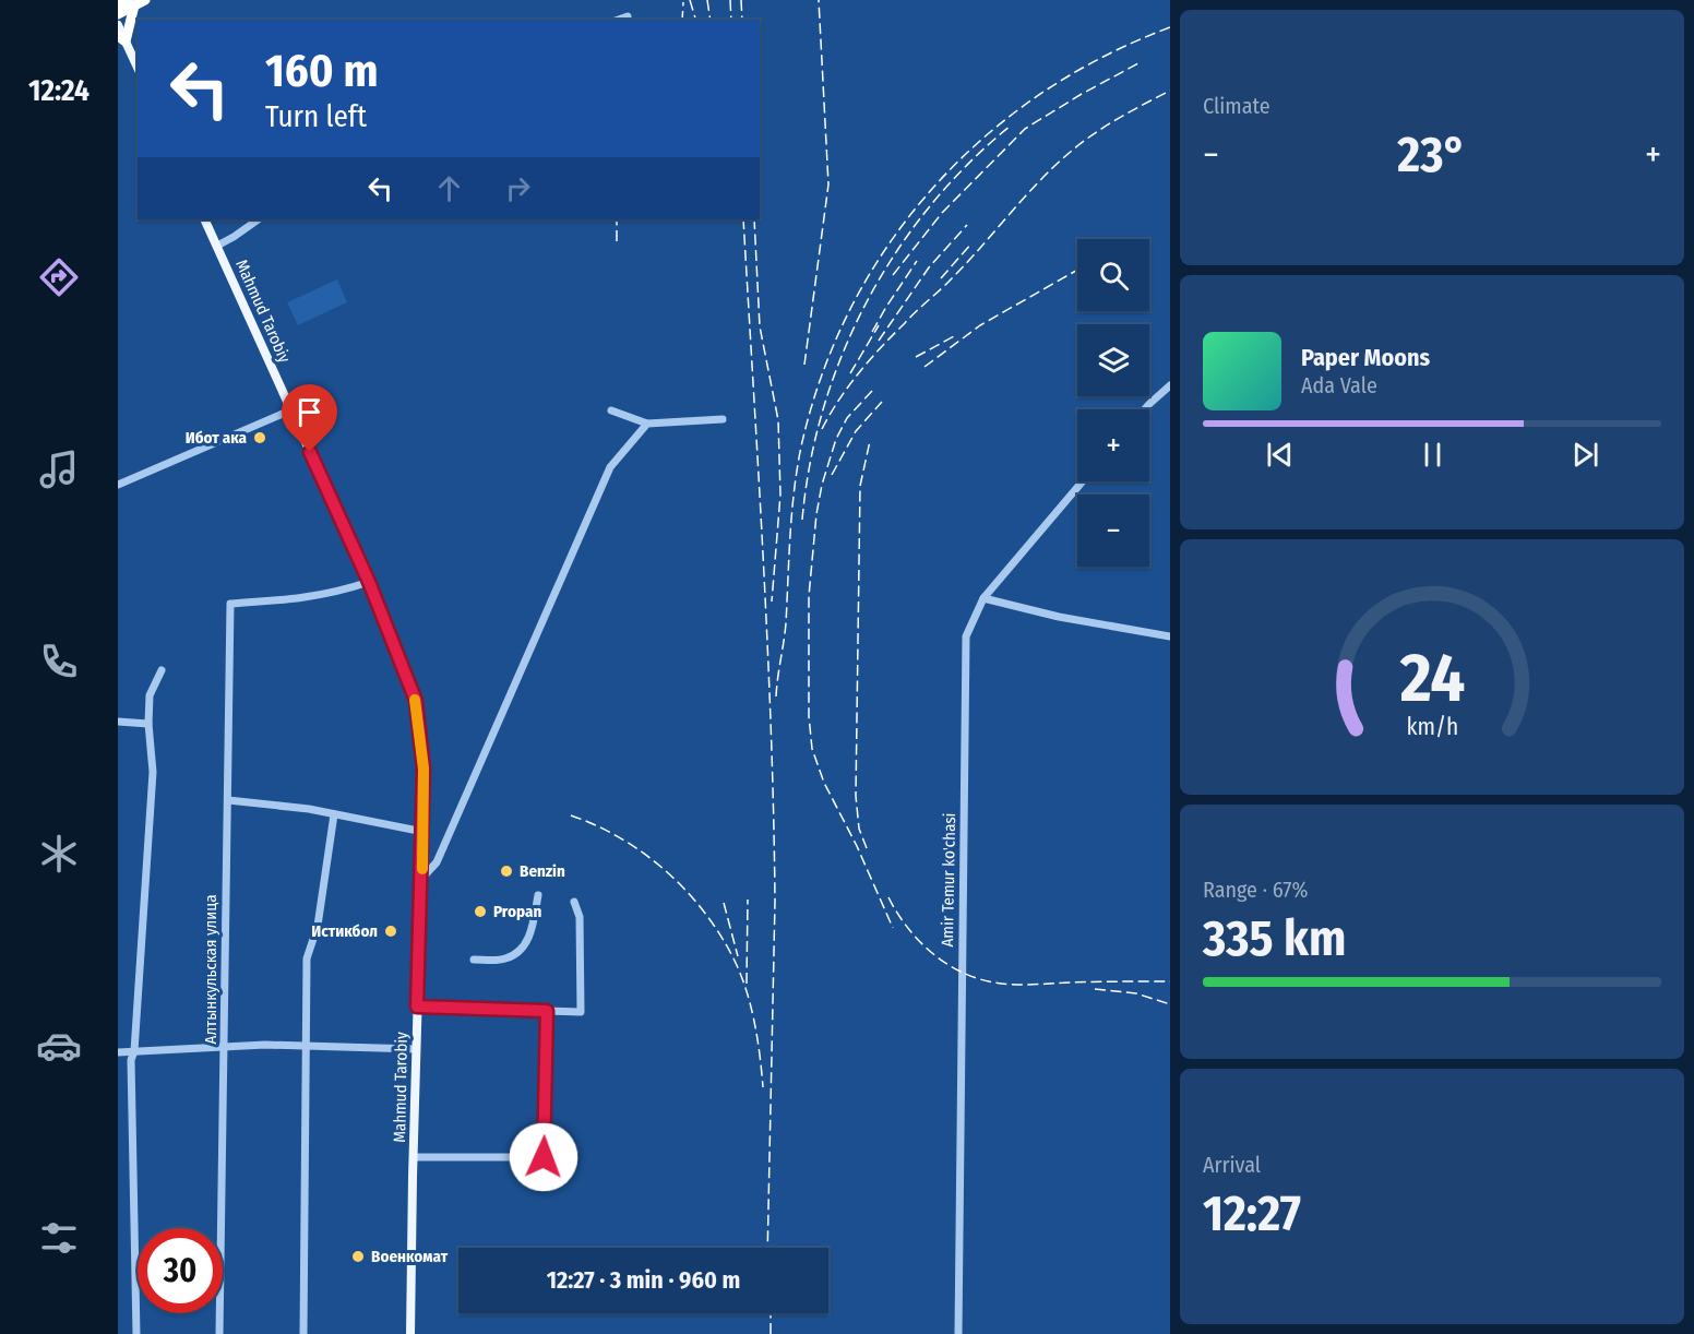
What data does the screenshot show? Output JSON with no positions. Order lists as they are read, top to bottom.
{
  "streets": {
    "main road": ["Mahmud Tarobiy"],
    "street": ["Amir Temur ko'chasi", "Алтынкульская улица"]
  },
  "crossings": [
    ["Mahmud Tarobiy", "Алтынкульская улица"]
  ],
  "places": [
    "Ибот ака",
    "Benzin",
    "Propan",
    "Истикбол",
    "Военкомат"
  ],
  "page": {
    "tabs": "12:24",
    "tile": [
      "Climate",
      ["Range · 67%", "335 km"],
      ["Arrival", "12:27"]
    ],
    "turn": ["160 m", "Turn left"],
    "heat": ["−", "23°", "+"],
    "map_buttons": ["+", "−"],
    "song": ["Paper Moons", "Ada Vale"],
    "limit": "30",
    "trip": "12:27 · 3 min · 960 m",
    "gauge": ["24", "km/h"]
  }
}
